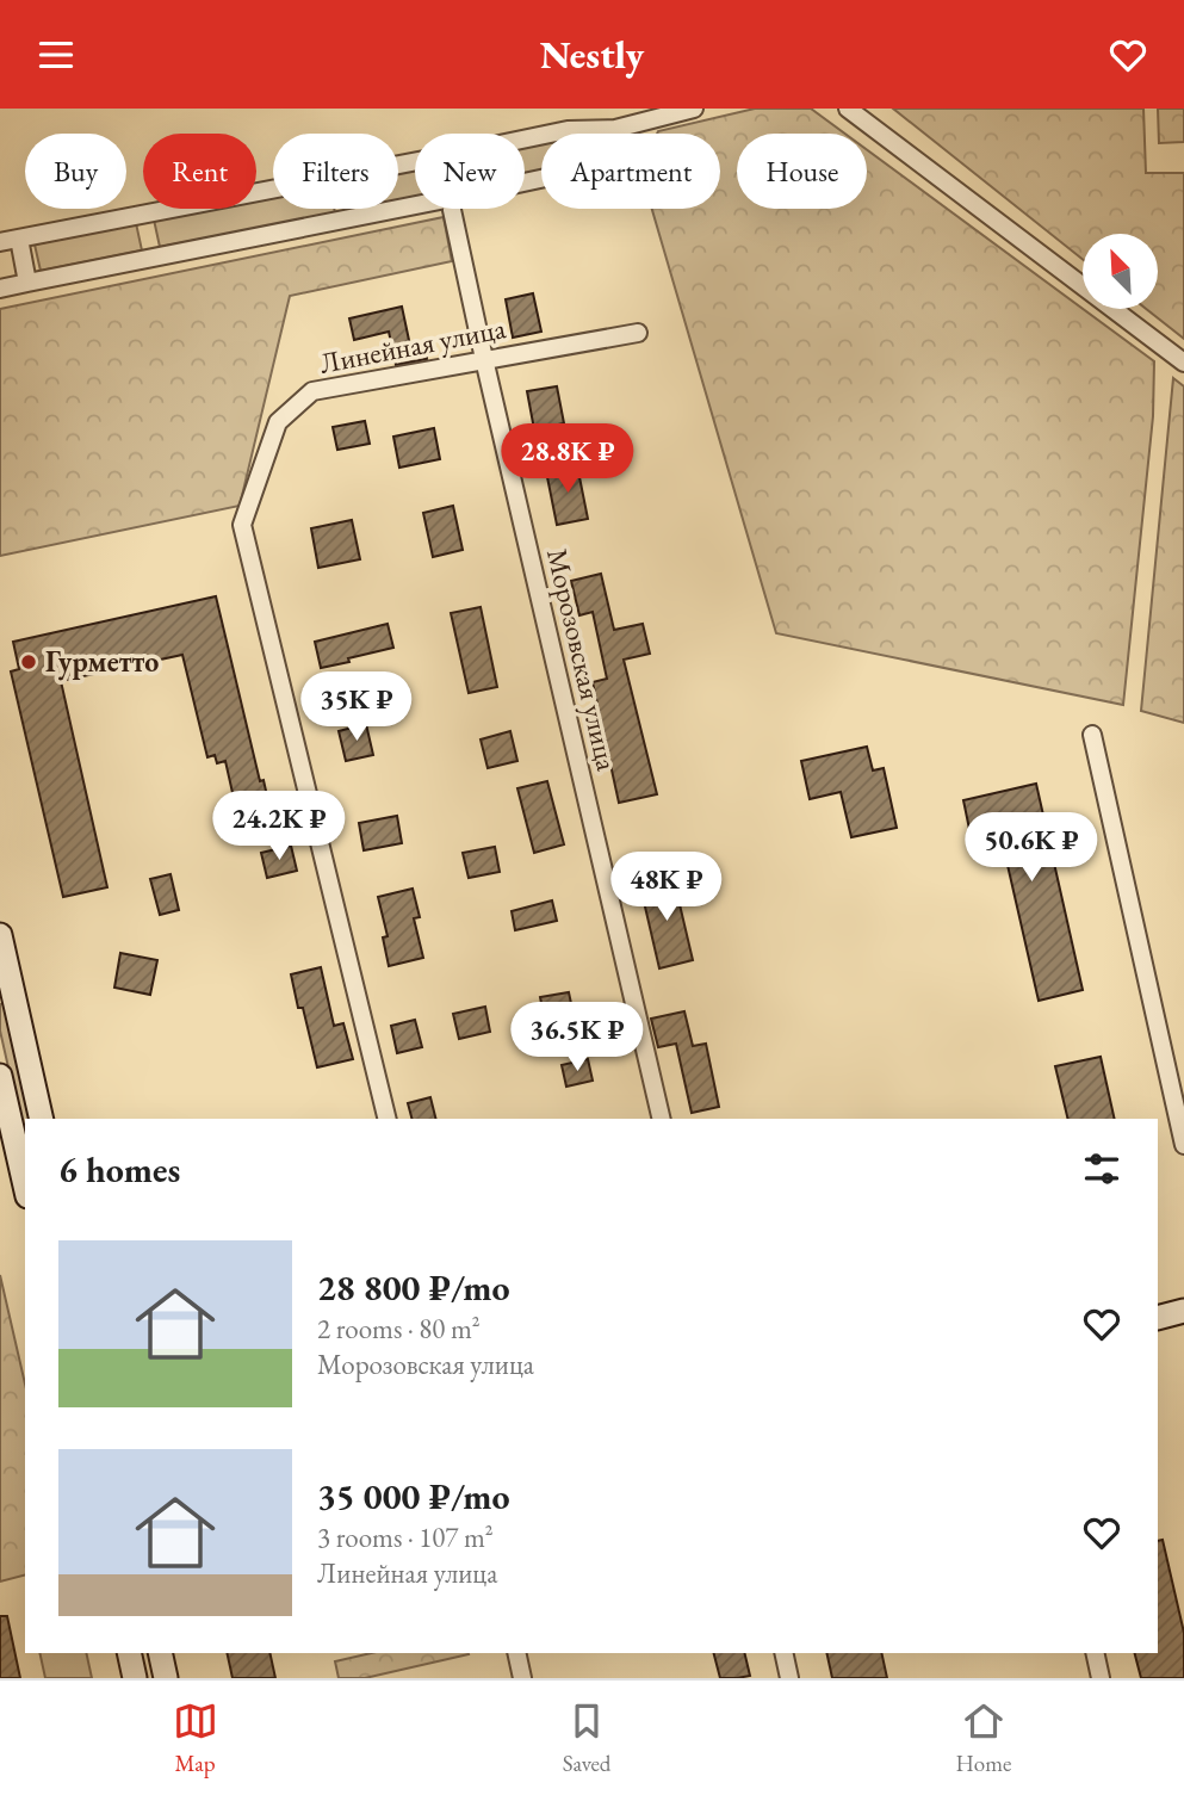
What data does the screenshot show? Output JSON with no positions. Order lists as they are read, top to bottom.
{
  "streets": {
    "street": ["Линейная улица", "Морозовская улица"]
  },
  "crossings": [
    ["Линейная улица", "Морозовская улица"]
  ],
  "places": ["Гурметто"],
  "north": "top left",
  "page": {
    "header": "Nestly",
    "chip": [
      "Buy",
      "Rent",
      "Filters",
      "New",
      "Apartment",
      "House"
    ],
    "price": [
      "28.8K ₽",
      "35K ₽",
      "24.2K ₽",
      "50.6K ₽",
      "48K ₽",
      "36.5K ₽"
    ],
    "heading": "6 homes",
    "list": [
      {
        "name": "28 800 ₽/mo",
        "note": "2 rooms · 80 m² · Морозовская улица"
      },
      {
        "name": "35 000 ₽/mo",
        "note": "3 rooms · 107 m² · Линейная улица"
      }
    ],
    "tabs": ["Map", "Saved", "Home"]
  }
}
